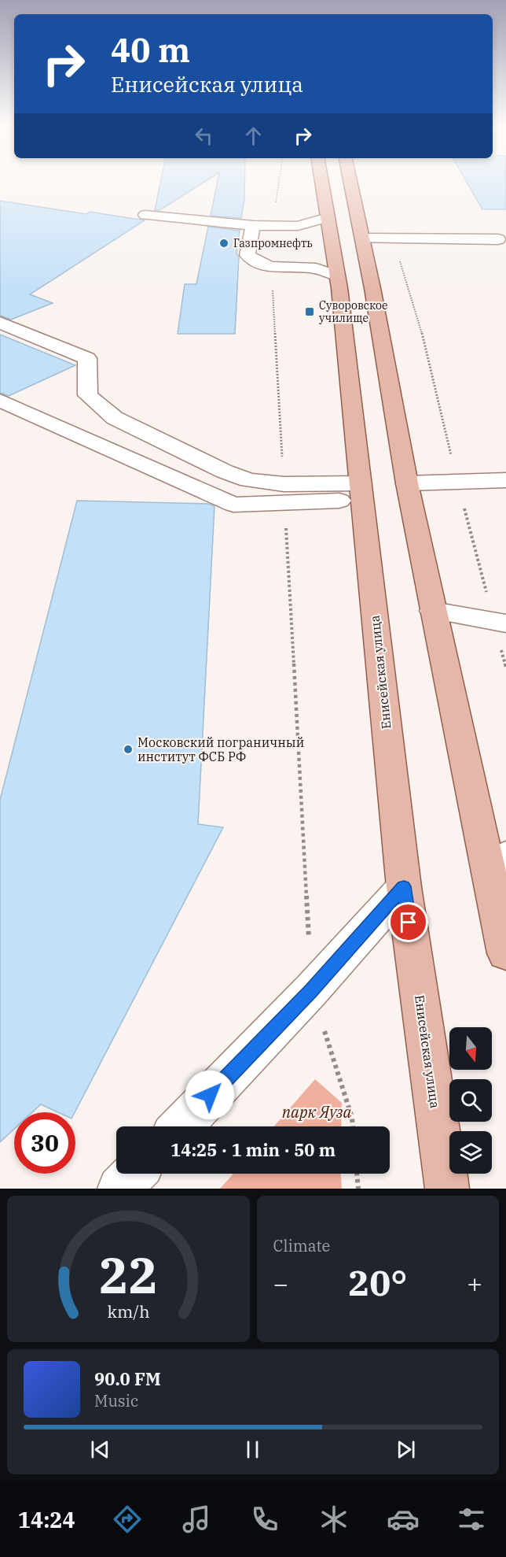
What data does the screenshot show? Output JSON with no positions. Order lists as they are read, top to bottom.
{
  "streets": {
    "main road": ["Енисейская улица"]
  },
  "parks": ["парк Яуза"],
  "places": {
    "other": ["Газпромнефть", "Московский пограничный институт ФСБ РФ"],
    "transit": ["Суворовское училище"]
  },
  "north": "bottom",
  "page": {
    "turn": ["40 m", "Енисейская улица"],
    "limit": "30",
    "trip": "14:25 · 1 min · 50 m",
    "tile": "Climate",
    "heat": ["−", "20°", "+"],
    "song": ["90.0 FM", "Music"],
    "tabs": "14:24",
    "gauge": ["22", "km/h"]
  }
}
